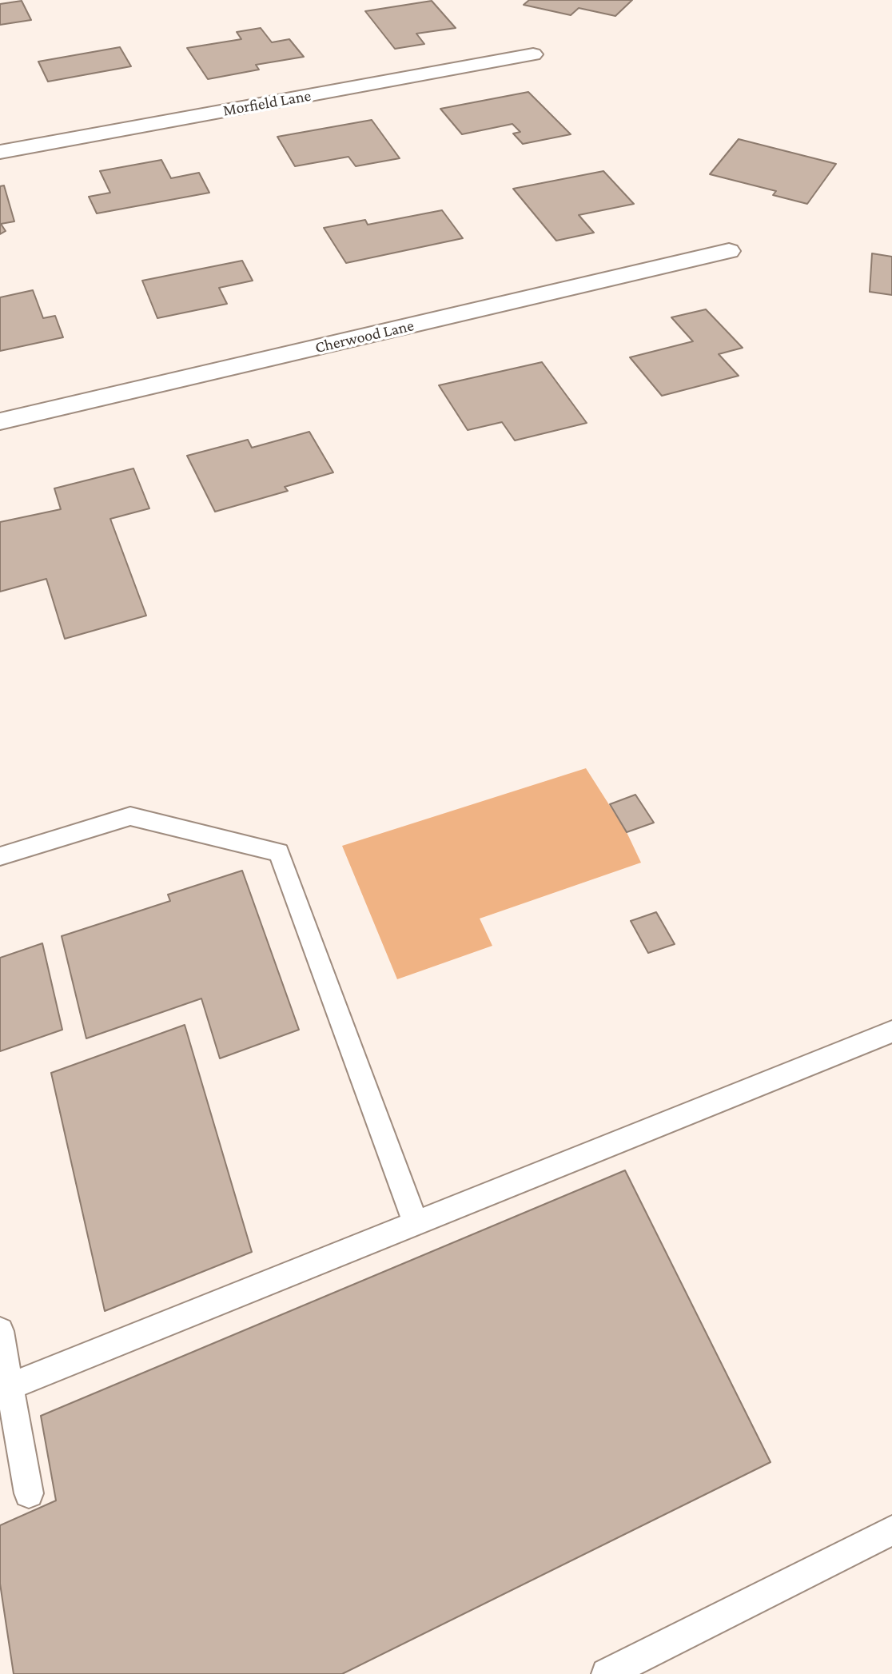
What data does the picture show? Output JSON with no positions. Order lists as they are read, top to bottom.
{
  "streets": {
    "street": ["Morfield Lane", "Cherwood Lane"]
  }
}
